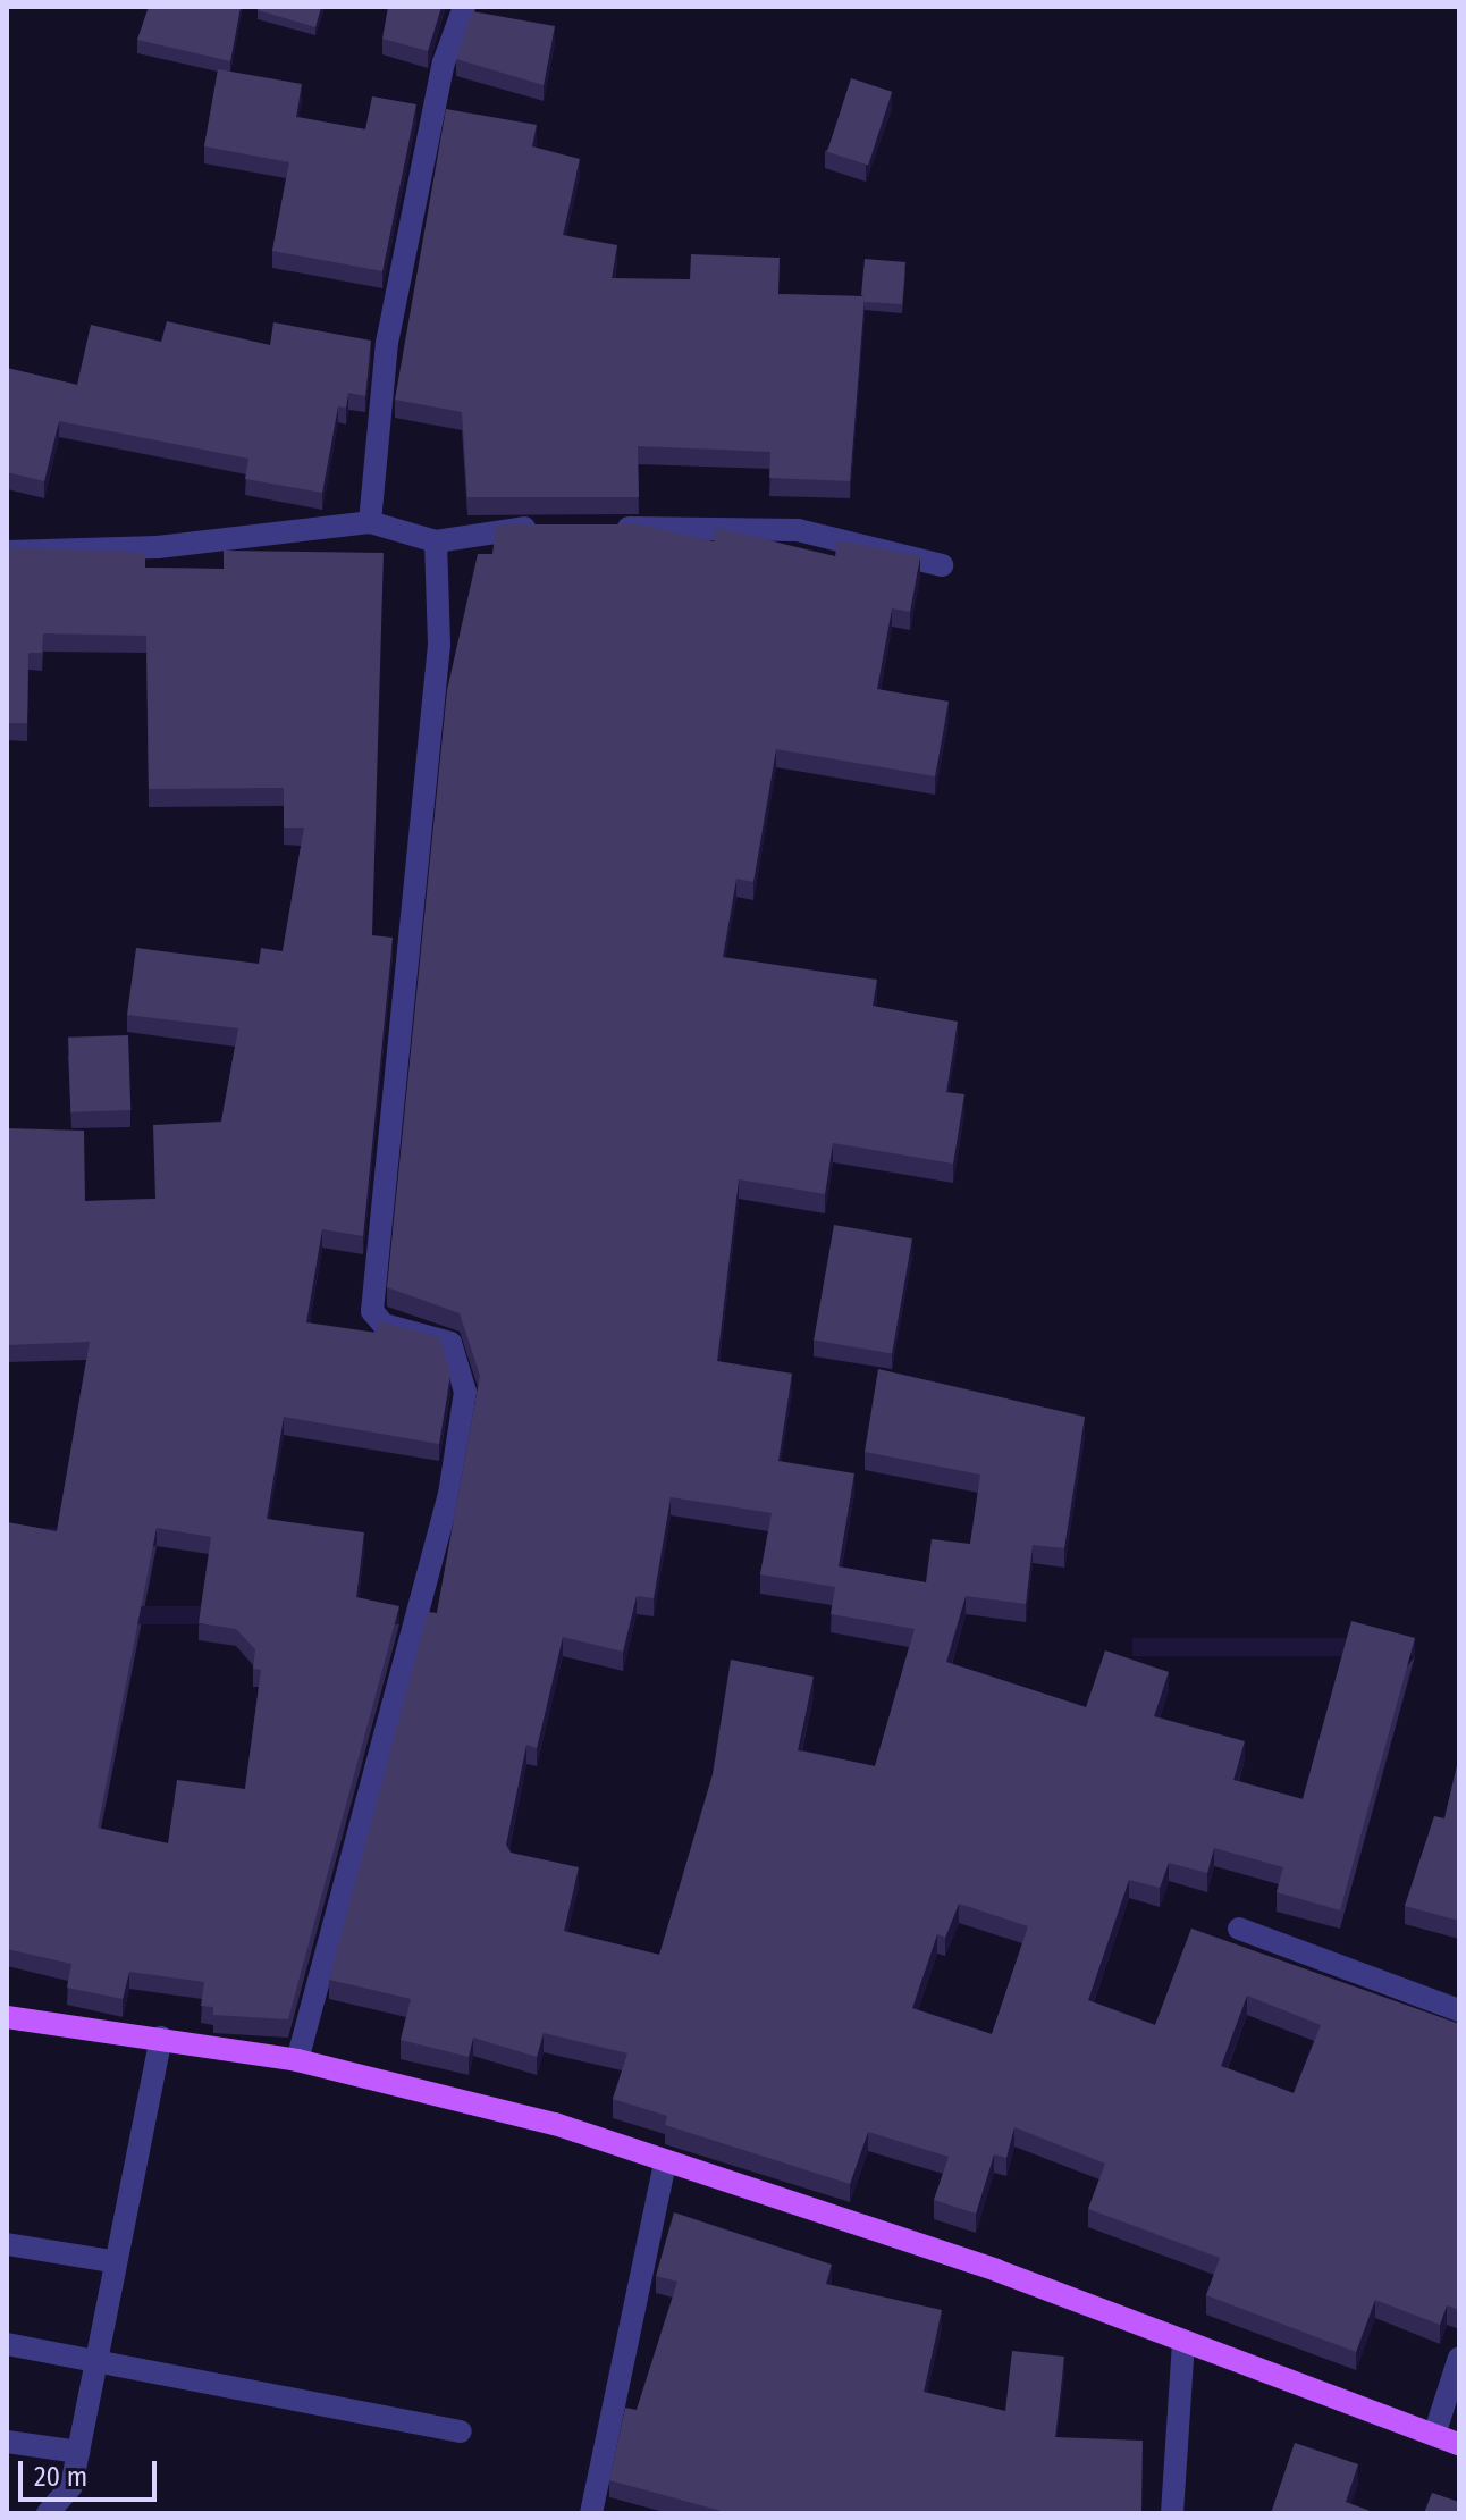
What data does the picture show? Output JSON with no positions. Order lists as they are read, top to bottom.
{
  "scale_bar": "20 m"
}
